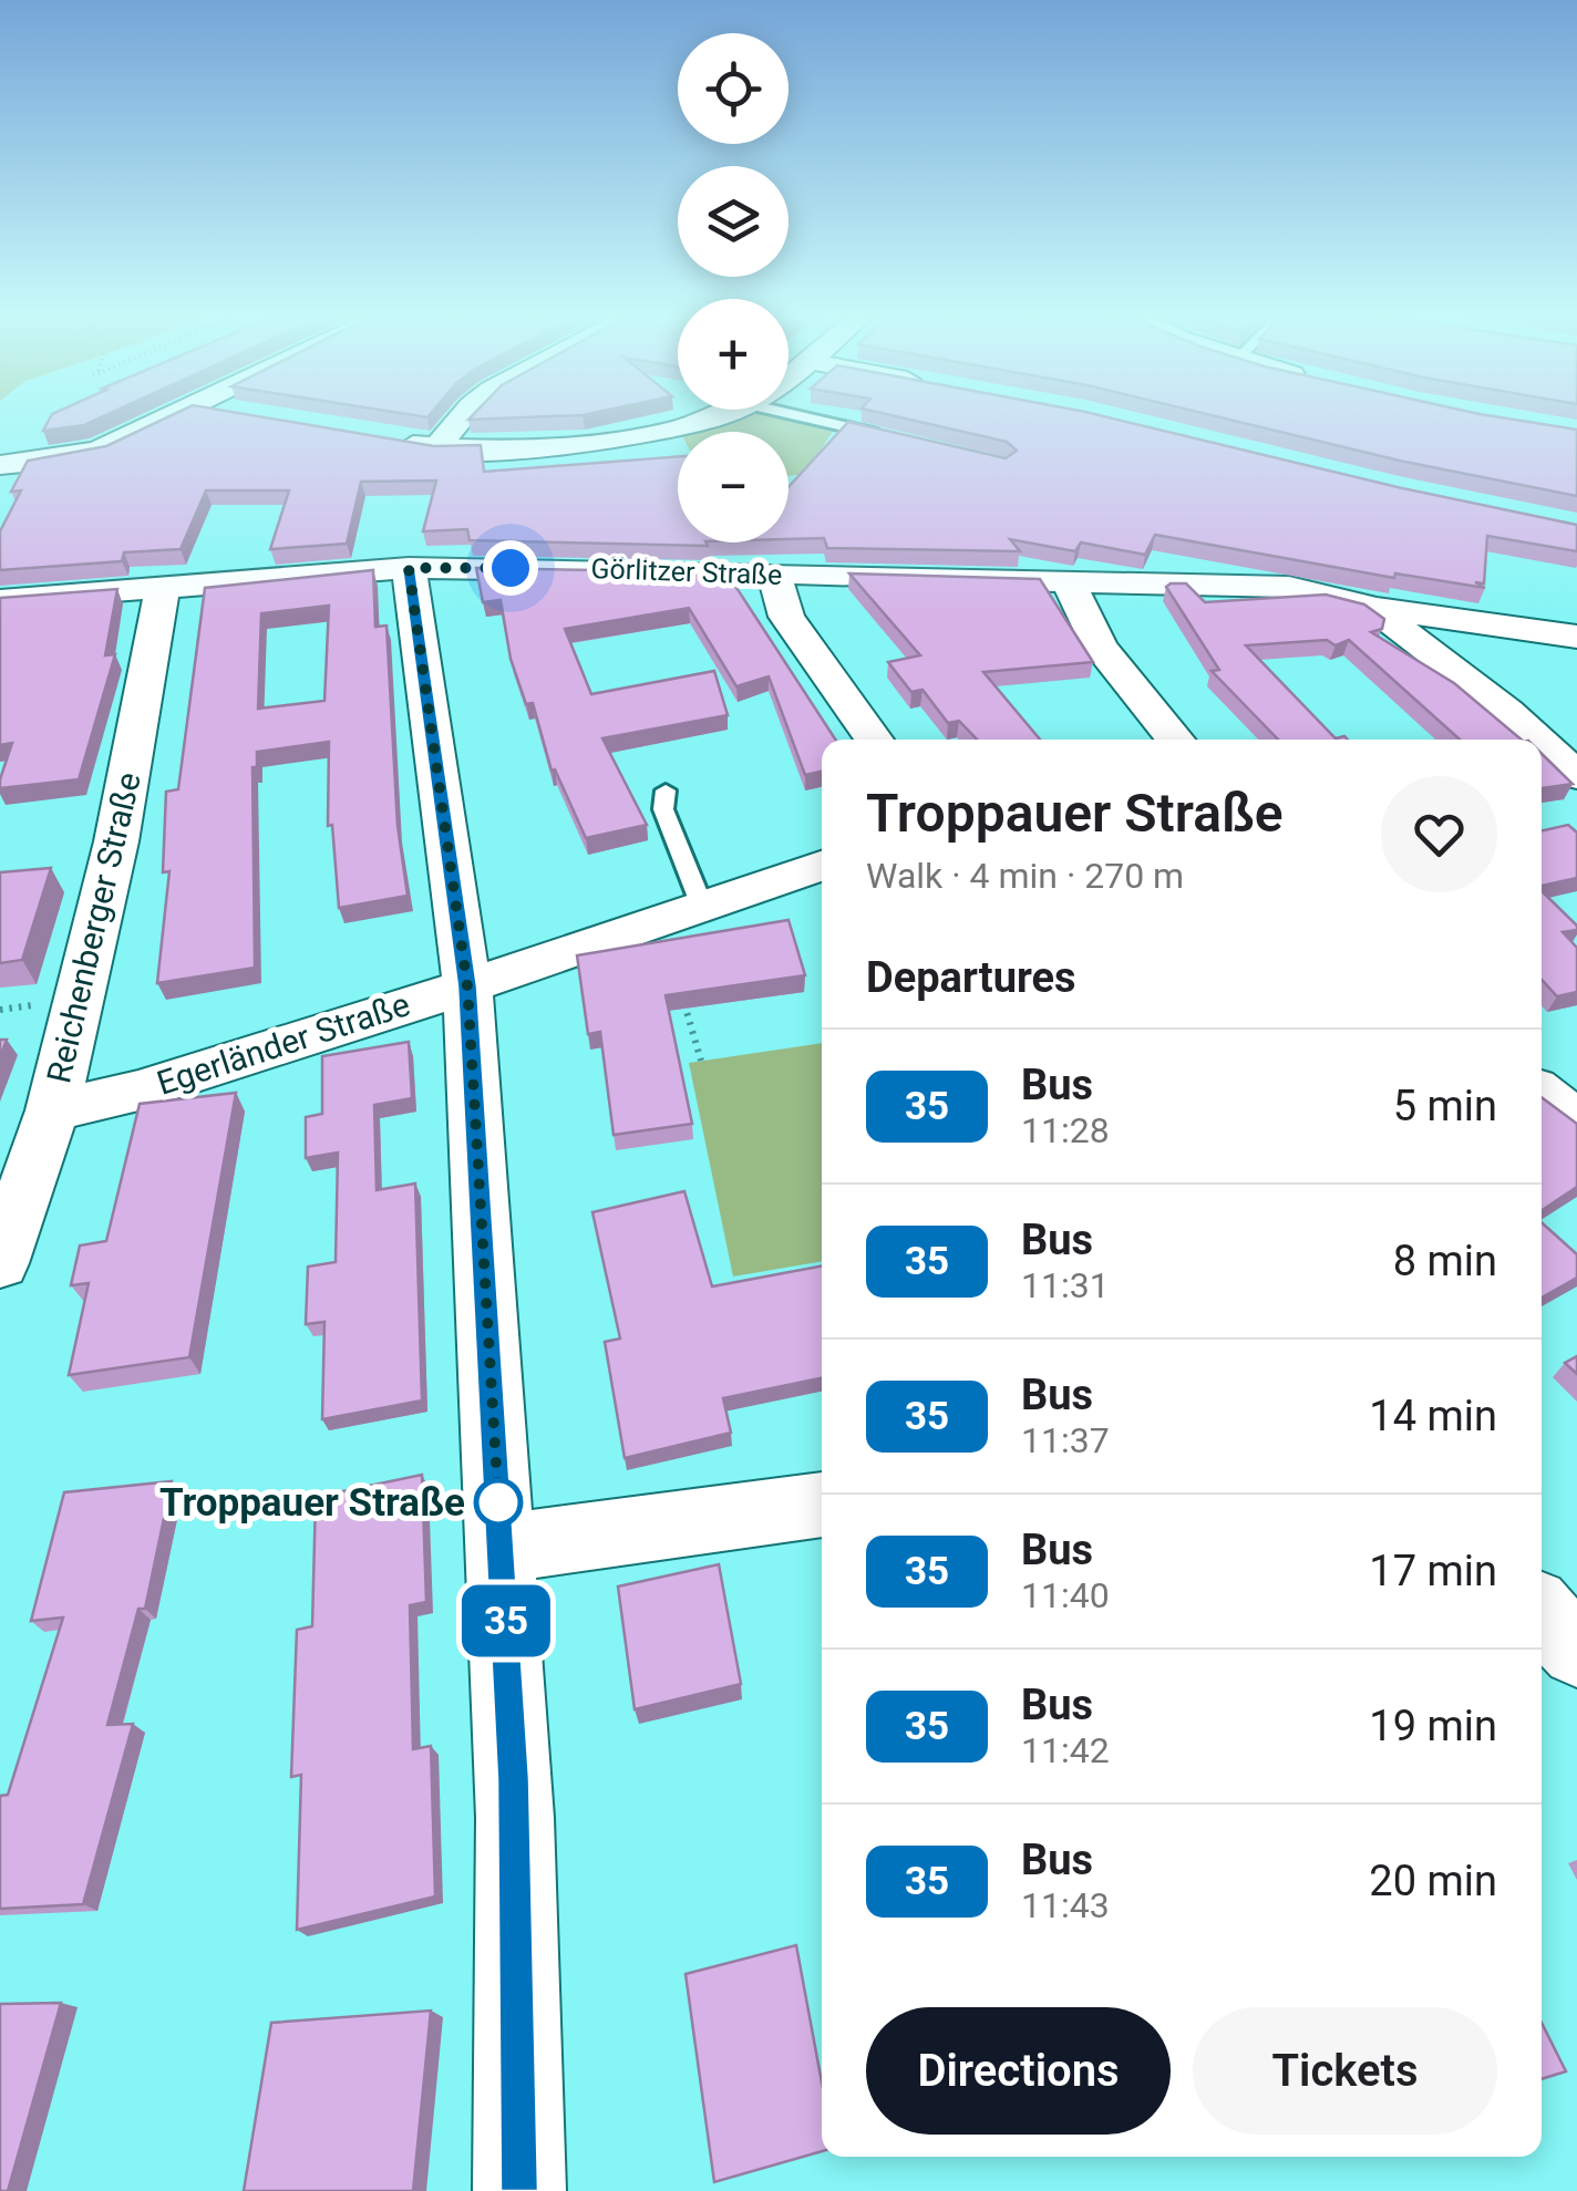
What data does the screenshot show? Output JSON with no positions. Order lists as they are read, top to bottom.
{
  "streets": {
    "street": ["Görlitzer Straße", "Reichenberger Straße", "Egerländer Straße"]
  },
  "crossings": [
    ["Görlitzer Straße", "Reichenberger Straße"],
    ["Reichenberger Straße", "Egerländer Straße"]
  ],
  "places": ["Troppauer Straße"],
  "lines": ["bus line 35"],
  "page": {
    "on_map": "35",
    "map_buttons": ["+", "−"],
    "heading": [
      ["Troppauer Straße", "Walk · 4 min · 270 m"],
      "Departures"
    ],
    "list": [
      {
        "mark": "35",
        "name": "Bus",
        "note": "11:28",
        "value": "5 min"
      },
      {
        "mark": "35",
        "name": "Bus",
        "note": "11:31",
        "value": "8 min"
      },
      {
        "mark": "35",
        "name": "Bus",
        "note": "11:37",
        "value": "14 min"
      },
      {
        "mark": "35",
        "name": "Bus",
        "note": "11:40",
        "value": "17 min"
      },
      {
        "mark": "35",
        "name": "Bus",
        "note": "11:42",
        "value": "19 min"
      },
      {
        "mark": "35",
        "name": "Bus",
        "note": "11:43",
        "value": "20 min"
      }
    ],
    "buttons": ["Directions", "Tickets"]
  }
}
